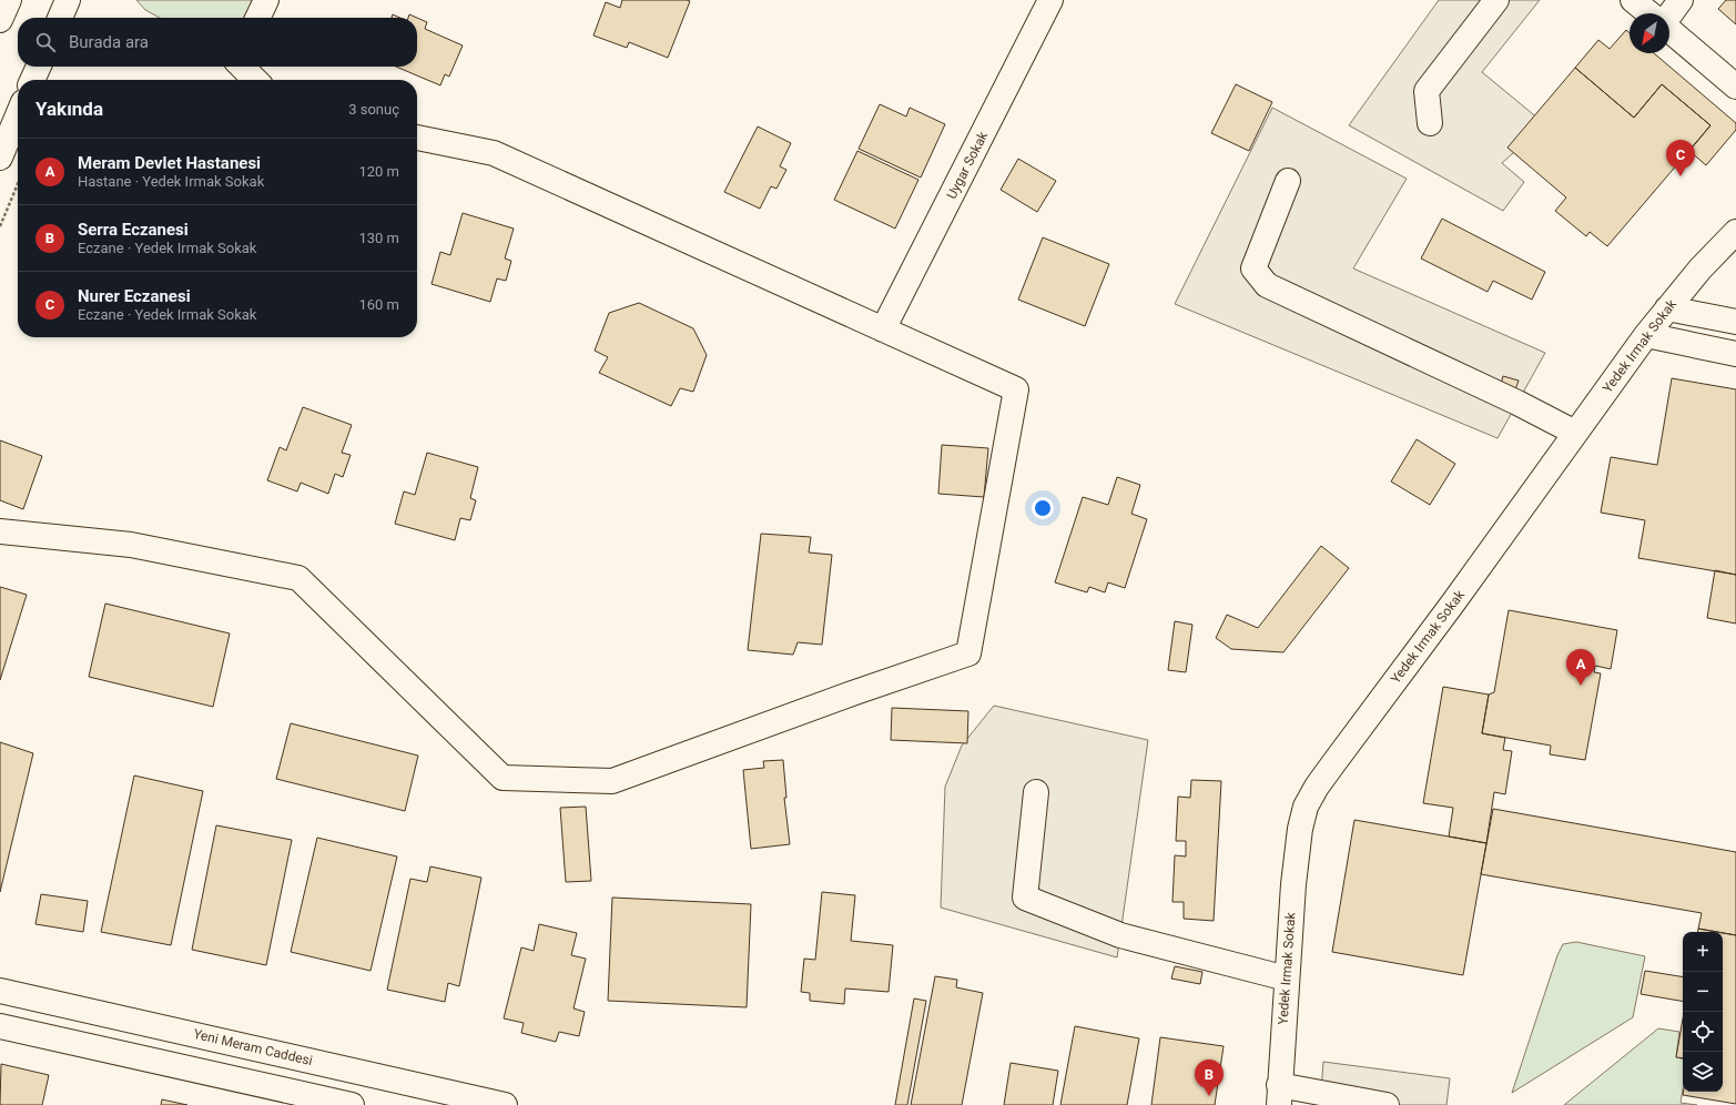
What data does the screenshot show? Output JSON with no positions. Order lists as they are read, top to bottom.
{
  "streets": {
    "street": ["Uygar Sokak", "Yedek Irmak Sokak", "Yeni Meram Caddesi"]
  },
  "north": "bottom left",
  "page": {
    "search": "Burada ara",
    "heading": ["Yakında", "3 sonuç"],
    "list": [
      {
        "mark": "A",
        "name": "Meram Devlet Hastanesi",
        "note": "Hastane · Yedek Irmak Sokak",
        "value": "120 m"
      },
      {
        "mark": "B",
        "name": "Serra Eczanesi",
        "note": "Eczane · Yedek Irmak Sokak",
        "value": "130 m"
      },
      {
        "mark": "C",
        "name": "Nurer Eczanesi",
        "note": "Eczane · Yedek Irmak Sokak",
        "value": "160 m"
      }
    ],
    "pins": ["C", "A", "B"],
    "map_buttons": ["+", "−"]
  }
}
